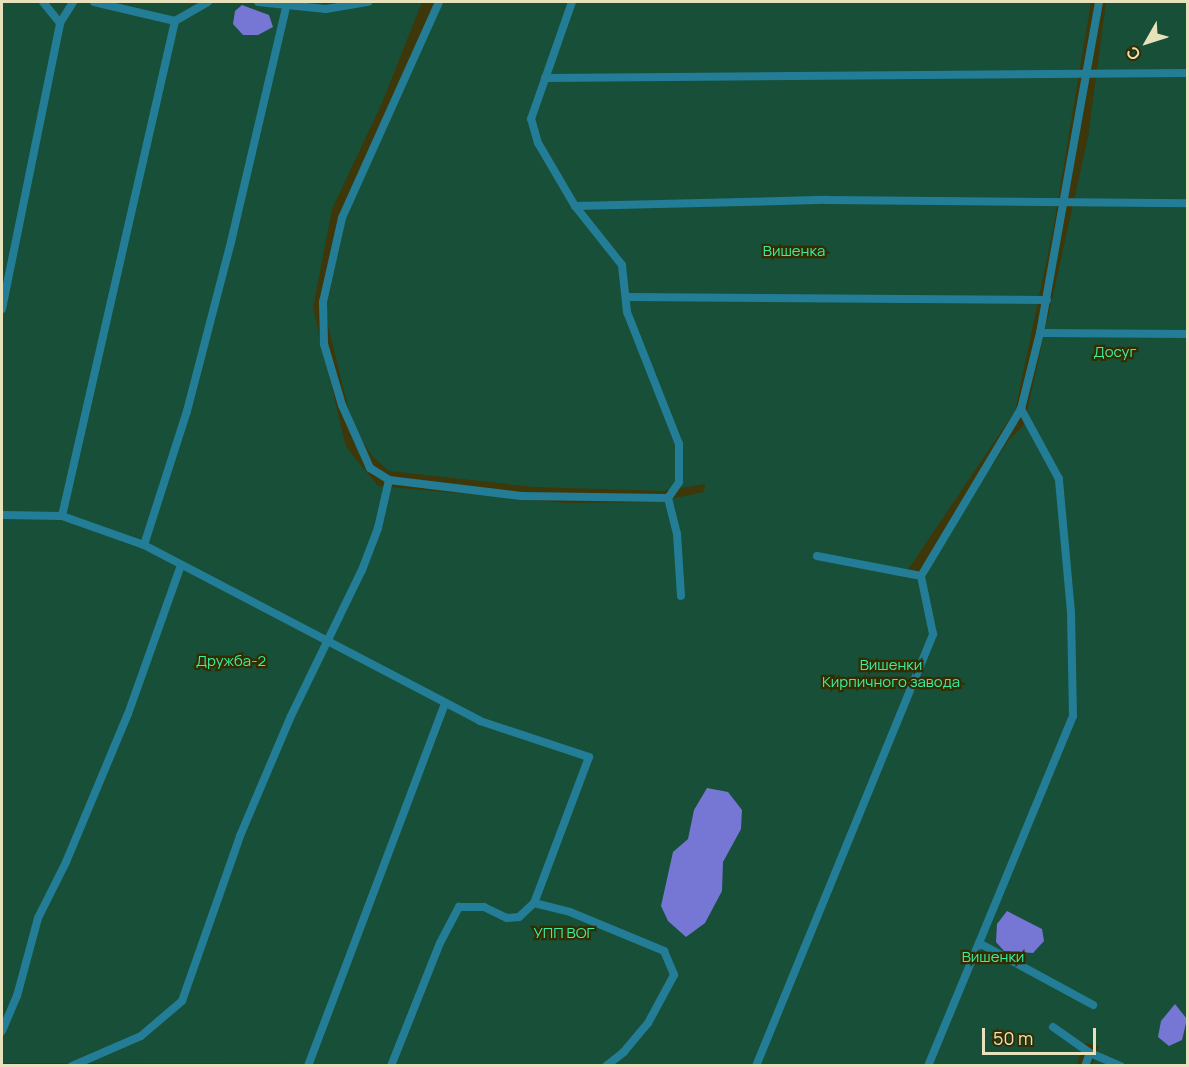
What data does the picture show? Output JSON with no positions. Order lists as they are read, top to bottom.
{
  "parks": [
    "Вишенка",
    "Досуг",
    "Дружба-2",
    "Вишенки Кирпичного завода",
    "УПП ВОГ",
    "Вишенки"
  ],
  "scale_bar": "50 m",
  "north": "bottom left"
}
